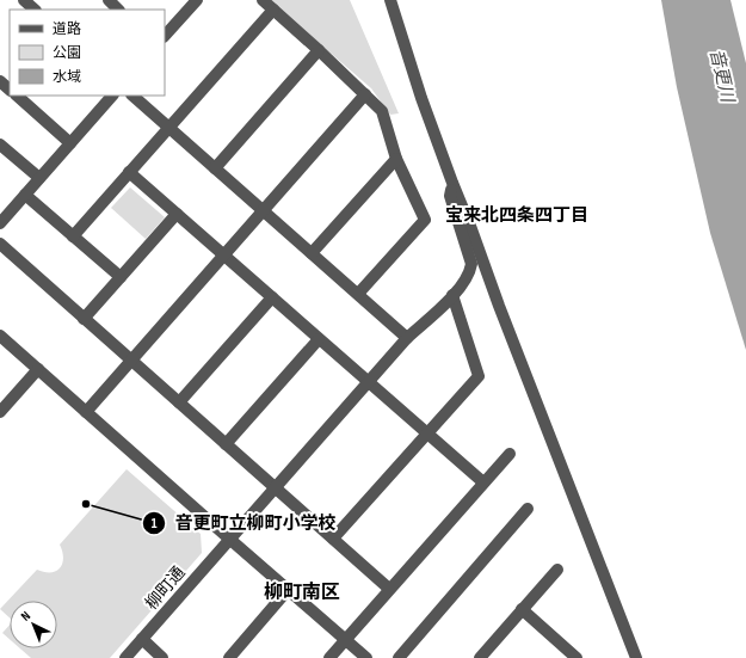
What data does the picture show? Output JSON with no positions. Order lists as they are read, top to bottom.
{
  "streets": {
    "street": ["柳町通"]
  },
  "districts": ["宝来北四条四丁目", "柳町南区"],
  "water": ["音更川"],
  "places": ["音更町立柳町小学校"],
  "legend": ["道路", "公園", "水域"],
  "north": "top left"
}
